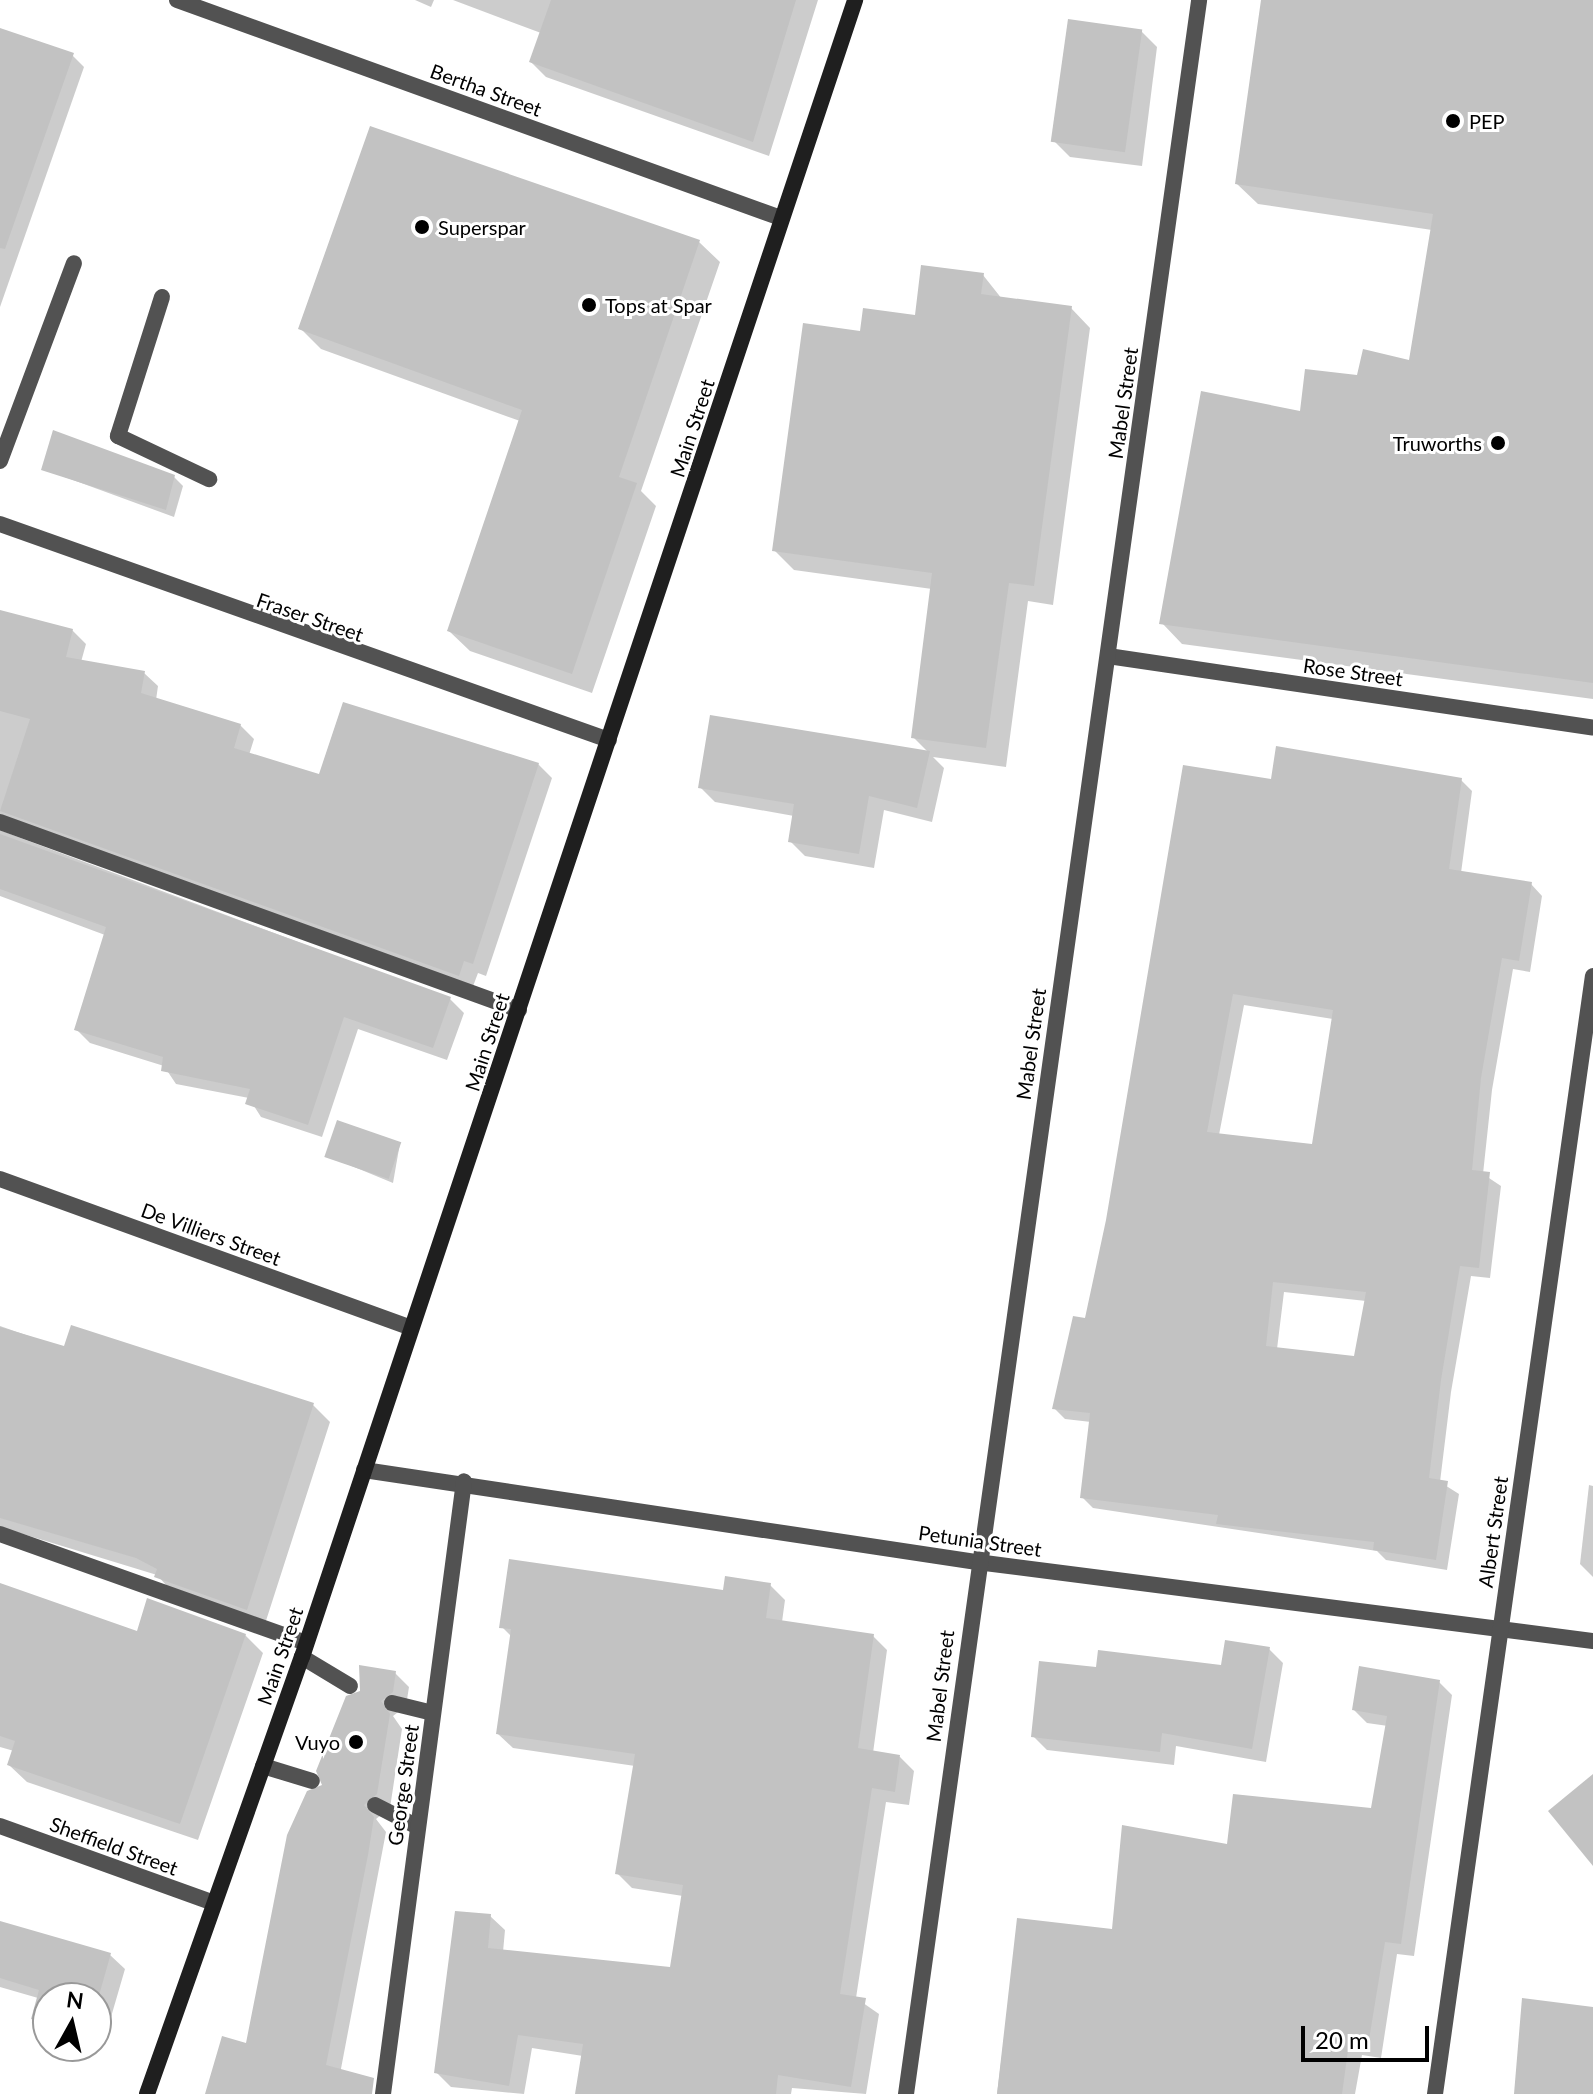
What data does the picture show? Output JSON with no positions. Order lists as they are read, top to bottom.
{
  "streets": {
    "main road": ["Main Street"],
    "street": [
      "Bertha Street",
      "Mabel Street",
      "Fraser Street",
      "Rose Street",
      "De Villiers Street",
      "Albert Street",
      "Petunia Street",
      "George Street",
      "Sheffield Street"
    ]
  },
  "crossings": [
    ["Bertha Street", "Main Street"],
    ["Mabel Street", "Rose Street"],
    ["Mabel Street", "Petunia Street"],
    ["Main Street", "Fraser Street"],
    ["Main Street", "De Villiers Street"],
    ["Main Street", "Petunia Street"],
    ["Main Street", "Sheffield Street"],
    ["Albert Street", "Petunia Street"],
    ["Petunia Street", "George Street"]
  ],
  "places": [
    "PEP",
    "Superspar",
    "Tops at Spar",
    "Truworths",
    "Vuyo"
  ],
  "scale_bar": "20 m",
  "north": "top"
}
